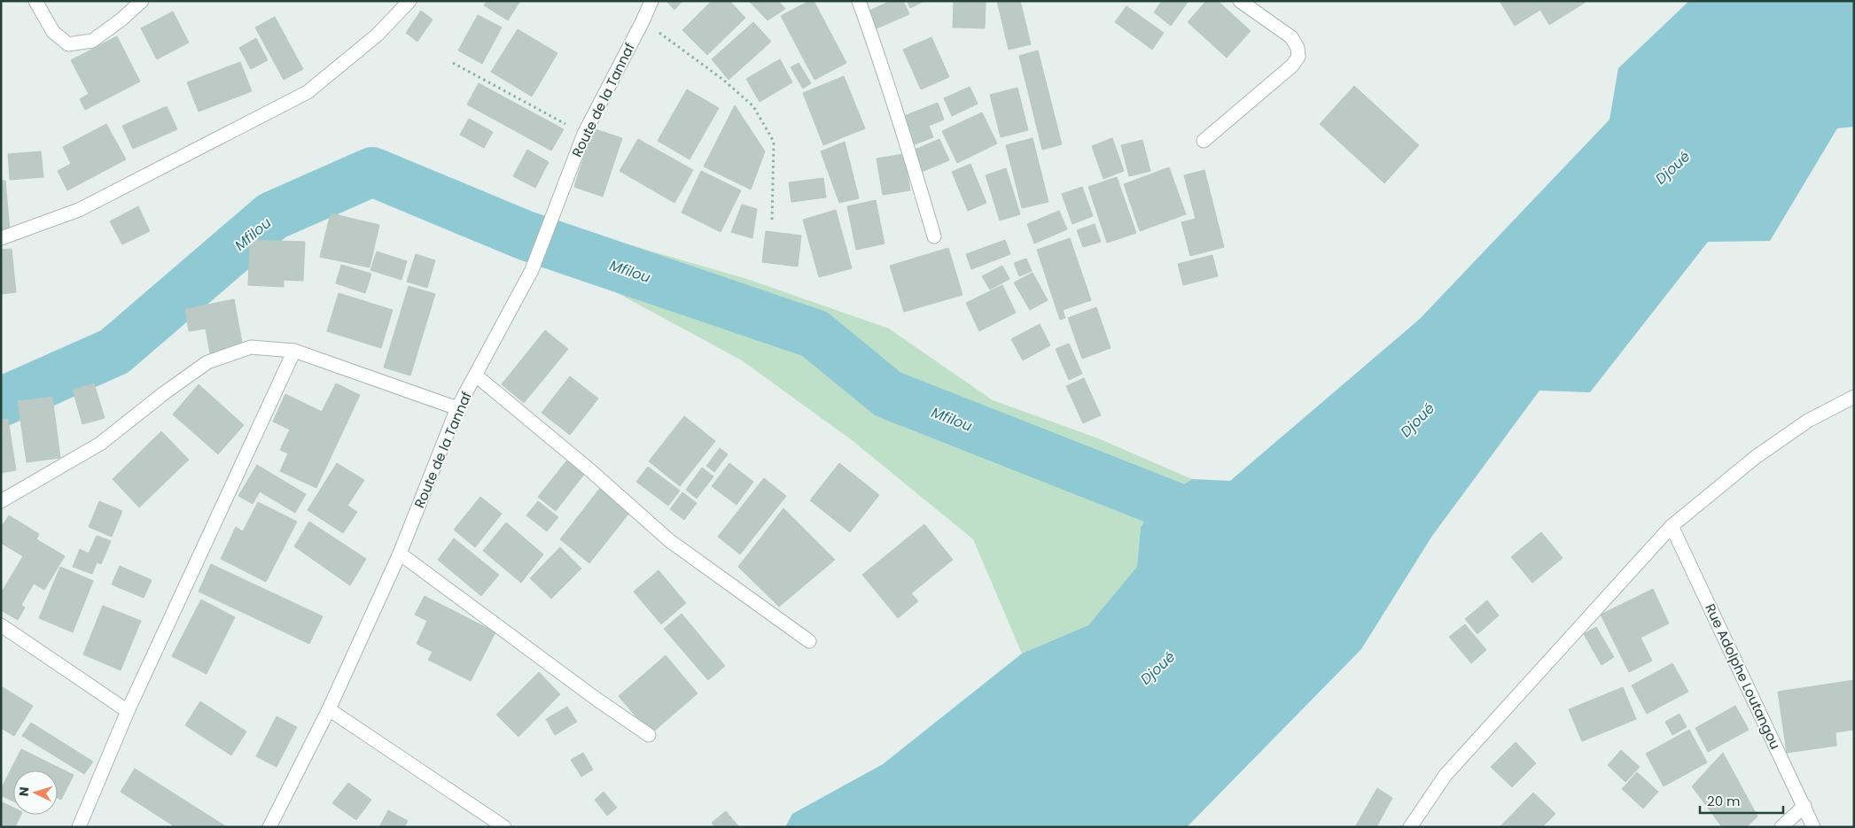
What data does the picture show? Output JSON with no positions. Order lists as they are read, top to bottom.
{
  "streets": {
    "street": ["Route de la Tannaf", "Rue Adolphe Loutangou"]
  },
  "water": ["Djoué", "Mfilou"],
  "scale_bar": "20 m",
  "north": "left"
}
